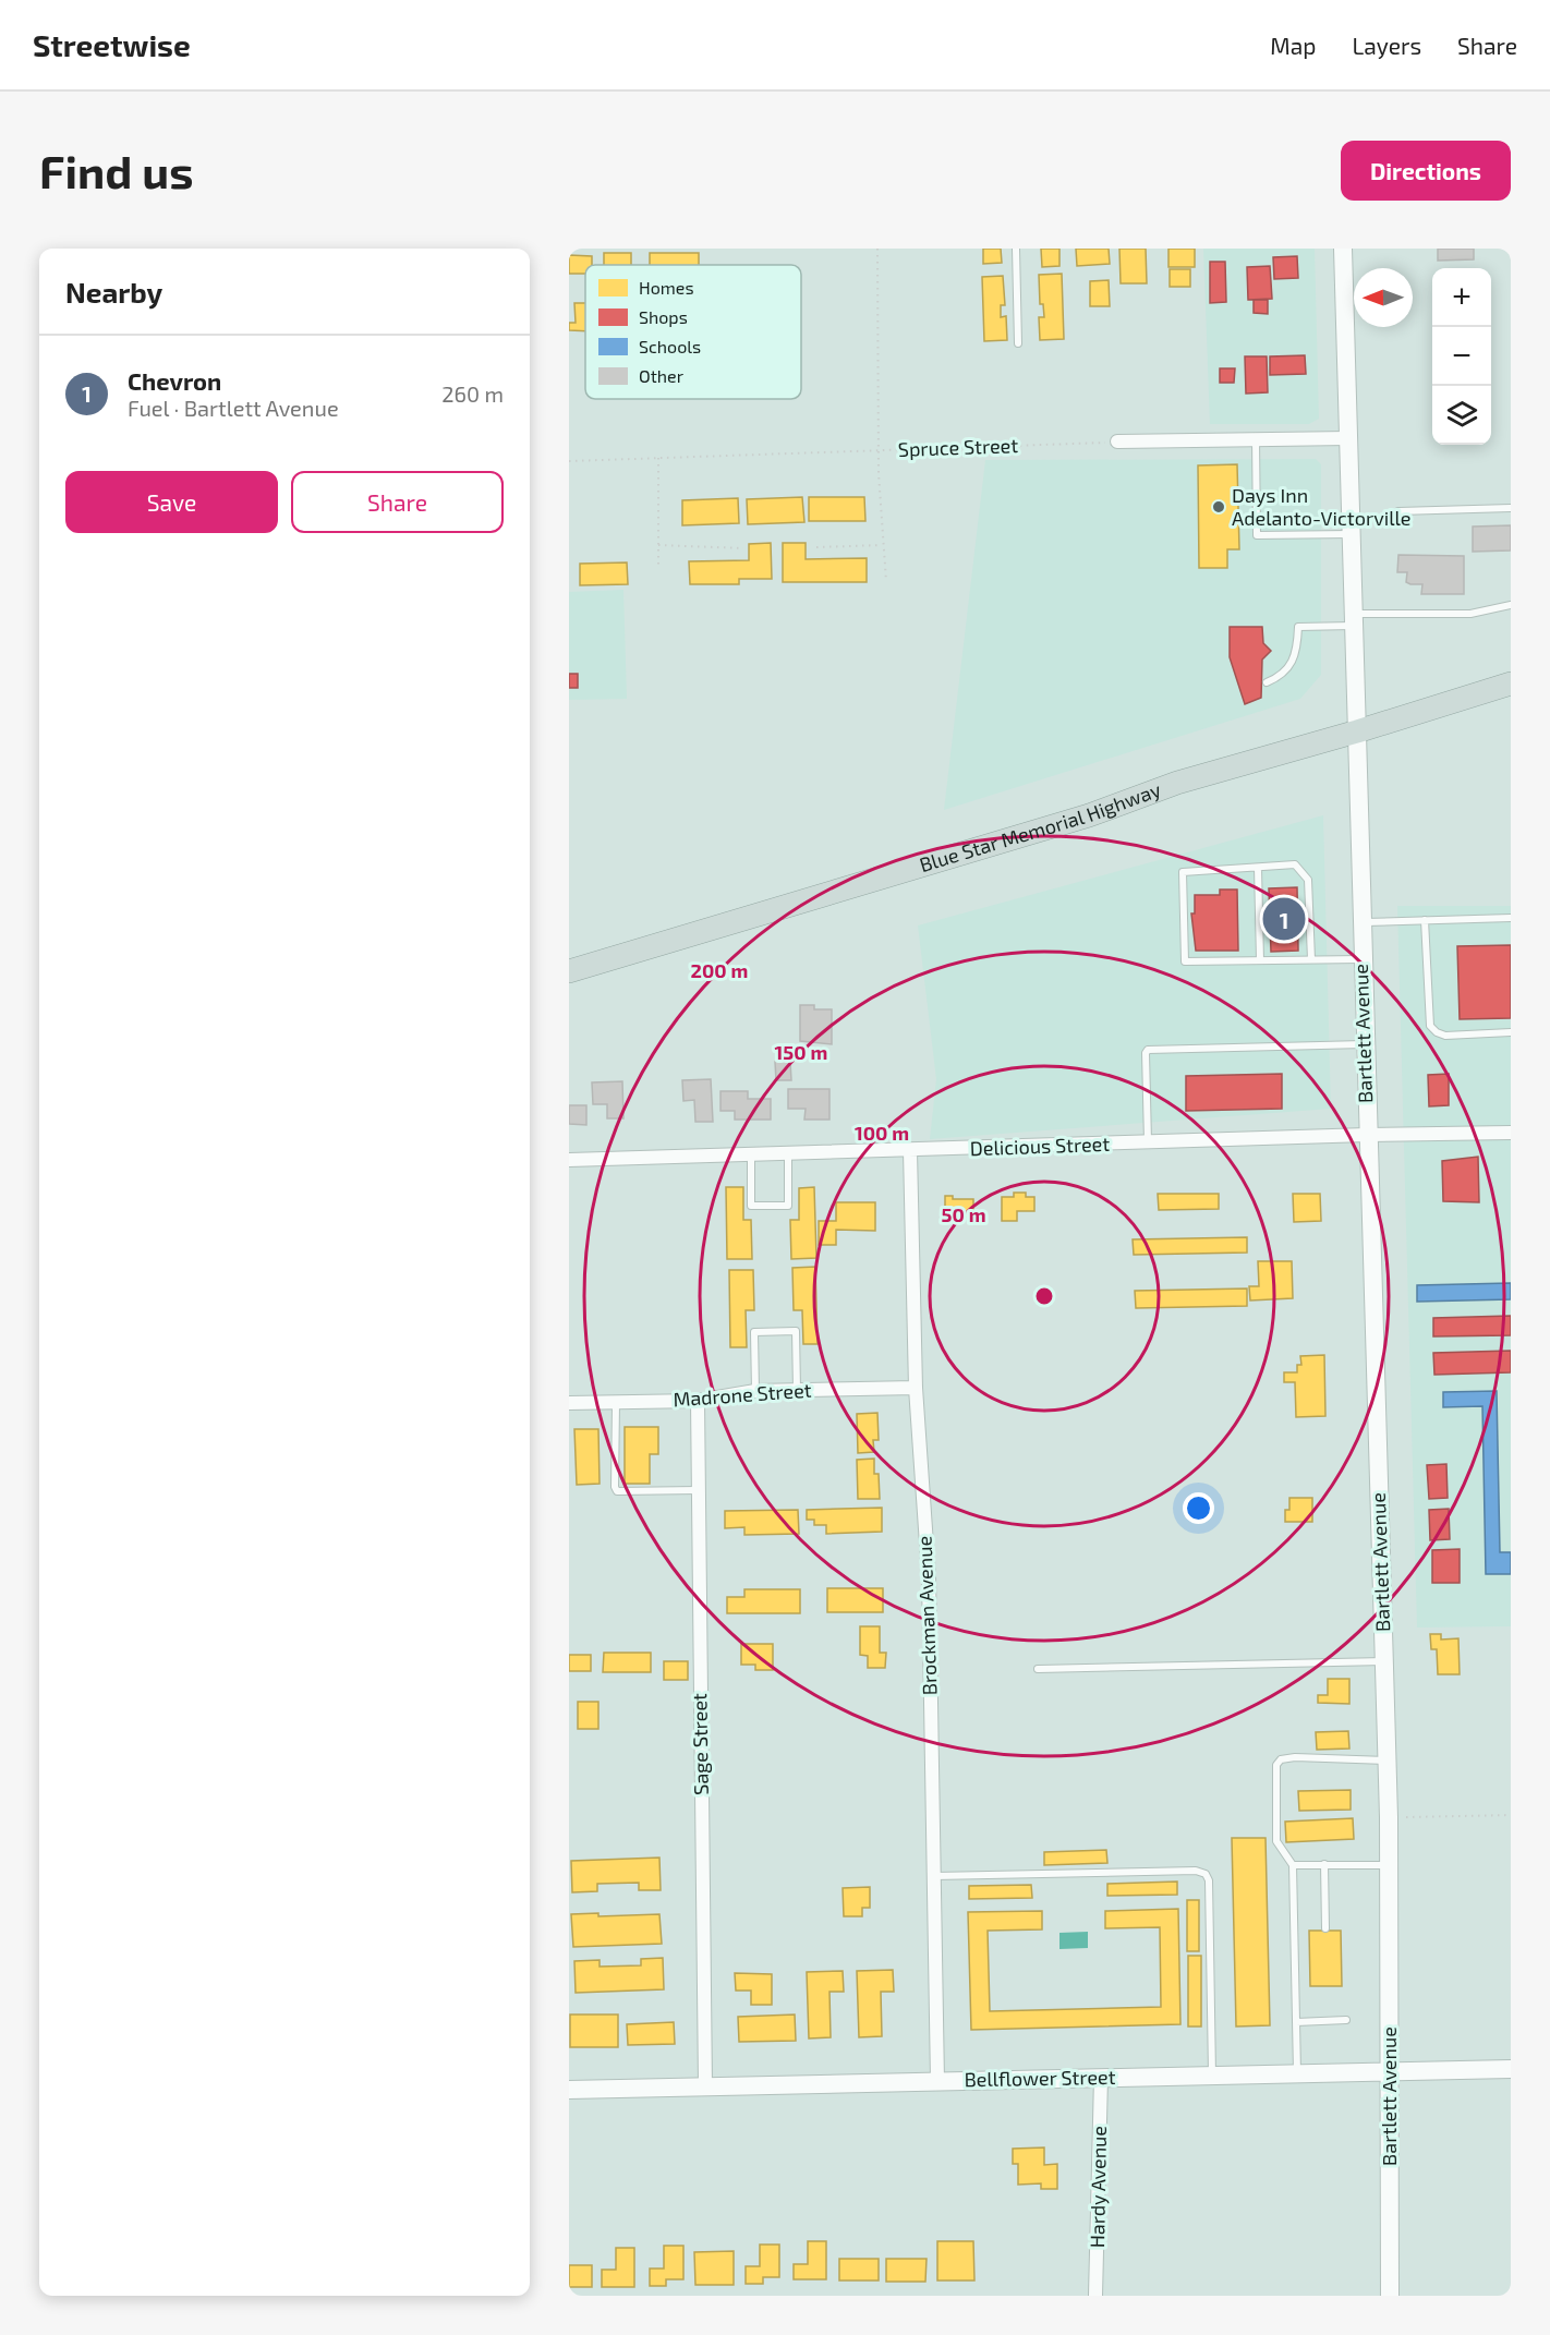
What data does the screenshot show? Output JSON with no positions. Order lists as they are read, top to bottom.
{
  "streets": {
    "highway": ["Blue Star Memorial Highway"],
    "street": [
      "Bartlett Avenue",
      "Delicious Street",
      "Madrone Street",
      "Brockman Avenue",
      "Sage Street",
      "Bellflower Street",
      "Hardy Avenue"
    ],
    "path": ["Spruce Street"]
  },
  "crossings": [
    ["Blue Star Memorial Highway", "Bartlett Avenue"],
    ["Bartlett Avenue", "Delicious Street"],
    ["Bartlett Avenue", "Bellflower Street"],
    ["Delicious Street", "Brockman Avenue"],
    ["Madrone Street", "Brockman Avenue"],
    ["Madrone Street", "Sage Street"],
    ["Brockman Avenue", "Bellflower Street"],
    ["Sage Street", "Bellflower Street"],
    ["Bellflower Street", "Hardy Avenue"]
  ],
  "places": ["Days Inn Adelanto-Victorville"],
  "legend": [
    "Homes",
    "Shops",
    "Schools",
    "Other"
  ],
  "north": "left",
  "page": {
    "header": "Streetwise",
    "nav": ["Map", "Layers", "Share"],
    "buttons": [
      "Directions",
      ["Save", "Share"]
    ],
    "title": "Find us",
    "heading": "Nearby",
    "map_buttons": ["+", "−"],
    "list": [
      {
        "mark": "1",
        "name": "Chevron",
        "note": "Fuel · Bartlett Avenue",
        "value": "260 m"
      }
    ],
    "pins": "1"
  },
  "rings": [
    "200 m",
    "150 m",
    "100 m",
    "50 m"
  ]
}
